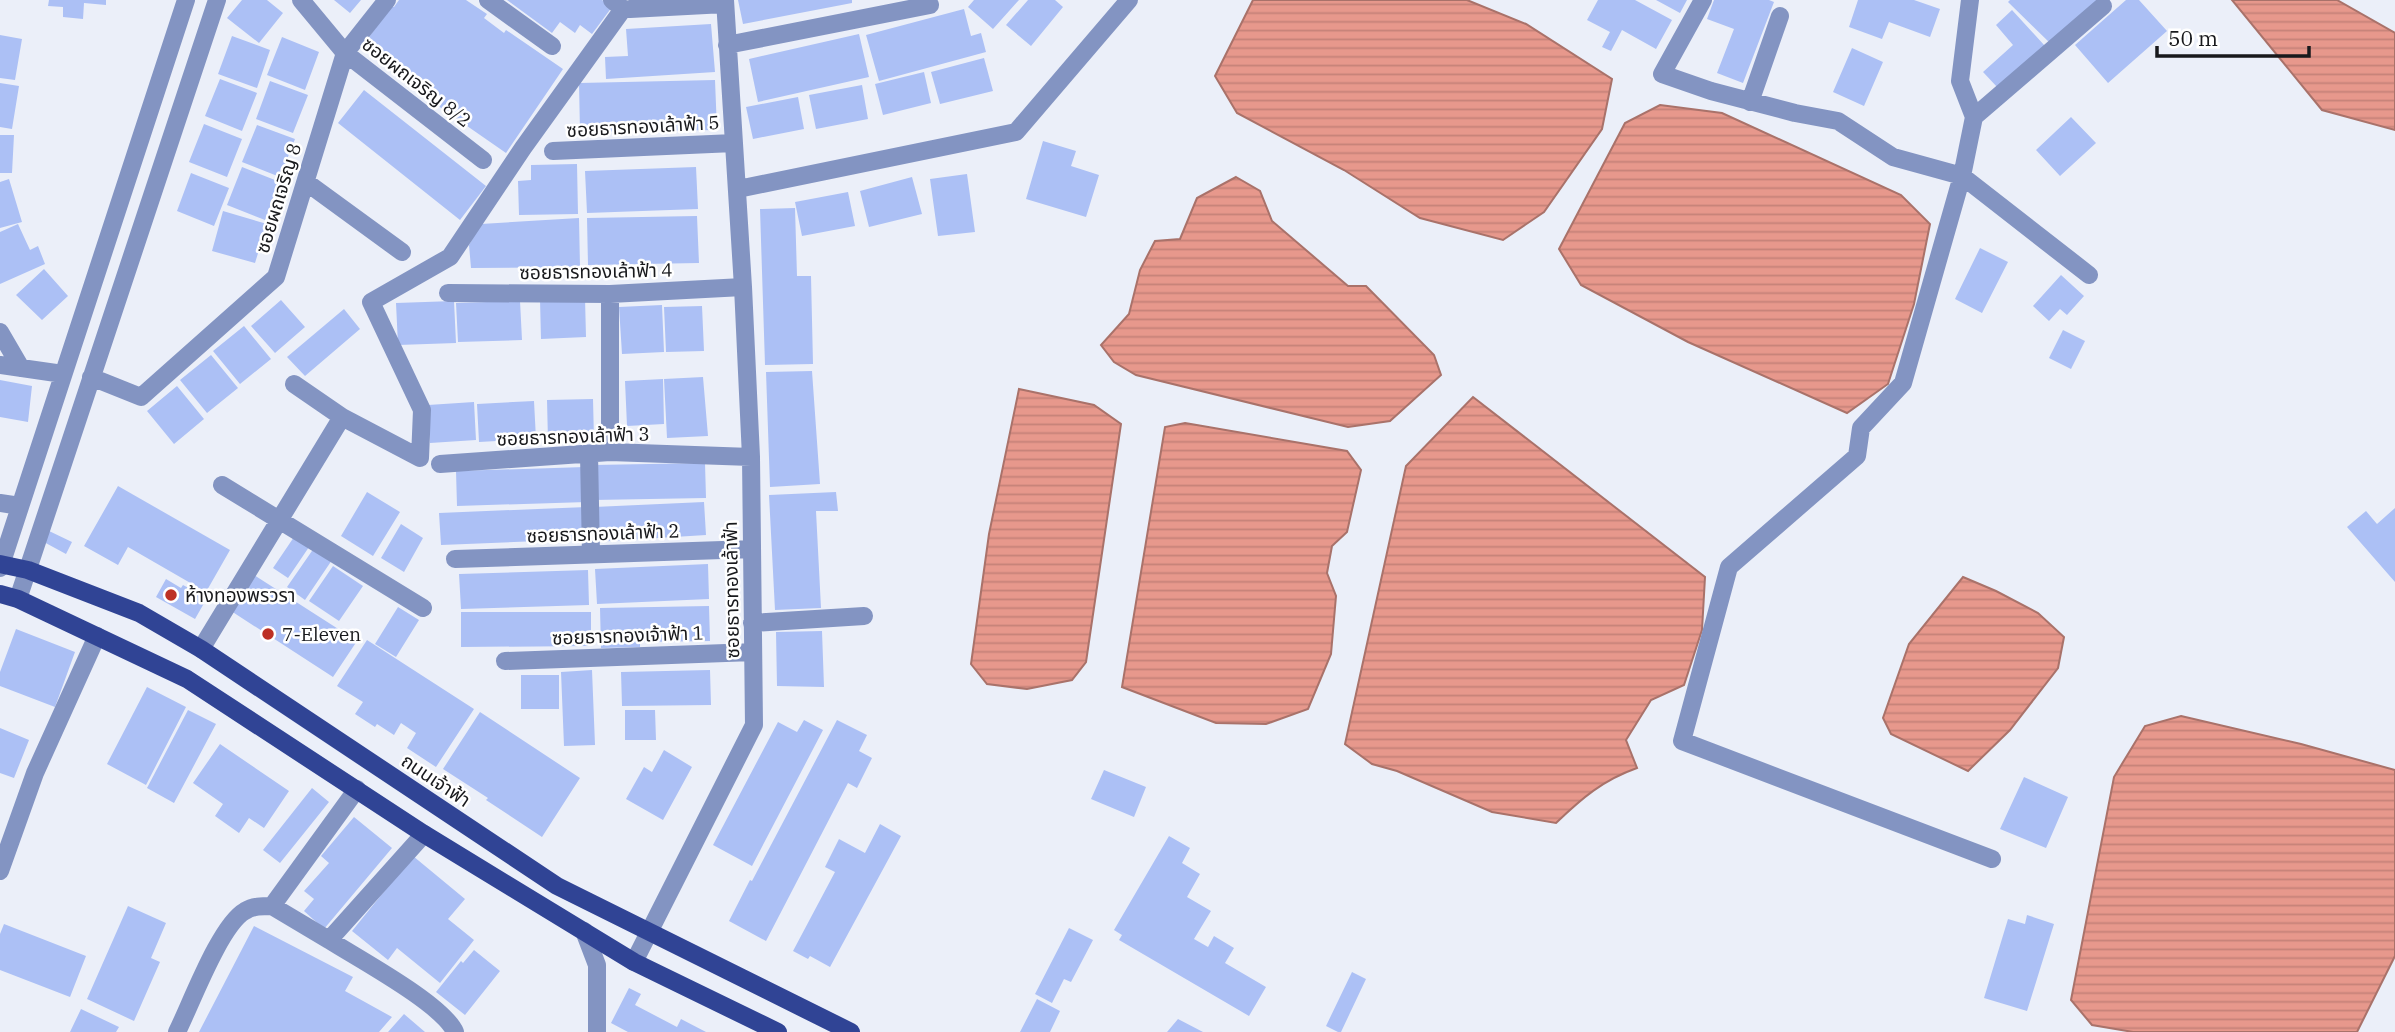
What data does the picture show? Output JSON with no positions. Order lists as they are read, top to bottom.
{
  "streets": {
    "main road": ["ถนนเจ้าฟ้า"],
    "street": [
      "ซอยผถเจริญ 8/2",
      "ซอยธารทองเล้าฟ้า 5",
      "ซอยผถเจริญ 8",
      "ซอยธารทองเล้าฟ้า 4",
      "ซอยธารทองเล้าฟ้า 3",
      "ซอยธารทองเล้าฟ้า 2",
      "ซอยธารทองเล้าฟ้า",
      "ซอยธารทองเจ้าฟ้า 1"
    ]
  },
  "crossings": [
    ["ซอยผถเจริญ 8/2", "ซอยผถเจริญ 8"],
    ["ซอยธารทองเล้าฟ้า 5", "ซอยธารทองเล้าฟ้า"],
    ["ซอยธารทองเล้าฟ้า 4", "ซอยธารทองเล้าฟ้า"],
    ["ซอยธารทองเล้าฟ้า 3", "ซอยธารทองเล้าฟ้า"],
    ["ซอยธารทองเล้าฟ้า 2", "ซอยธารทองเล้าฟ้า"],
    ["ซอยธารทองเล้าฟ้า", "ซอยธารทองเจ้าฟ้า 1"],
    ["ซอยธารทองเล้าฟ้า", "ถนนเจ้าฟ้า"]
  ],
  "places": ["ห้างทองพรวรา", "7-Eleven"],
  "scale_bar": "50 m"
}
